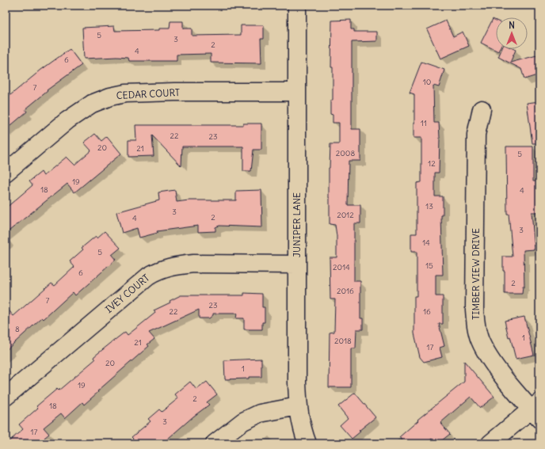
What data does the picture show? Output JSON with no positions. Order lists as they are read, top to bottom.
{
  "streets": {
    "street": [
      "CEDAR COURT",
      "JUNIPER LANE",
      "TIMBER VIEW DRIVE",
      "IVEY COURT"
    ]
  },
  "crossings": [
    ["CEDAR COURT", "JUNIPER LANE"],
    ["JUNIPER LANE", "IVEY COURT"]
  ],
  "house_numbers": [
    "5",
    "3",
    "2",
    "4",
    "6",
    "10",
    "7",
    "11",
    "22",
    "23",
    "20",
    "21",
    "2008",
    "5",
    "12",
    "19",
    "18",
    "4",
    "13",
    "3",
    "2012",
    "2",
    "4",
    "3",
    "14",
    "5",
    "15",
    "2014",
    "6",
    "2",
    "2016",
    "7",
    "23",
    "22",
    "16",
    "8",
    "1",
    "2018",
    "21",
    "17",
    "20",
    "1",
    "19",
    "2",
    "18",
    "3",
    "17"
  ],
  "north": "top"
}
